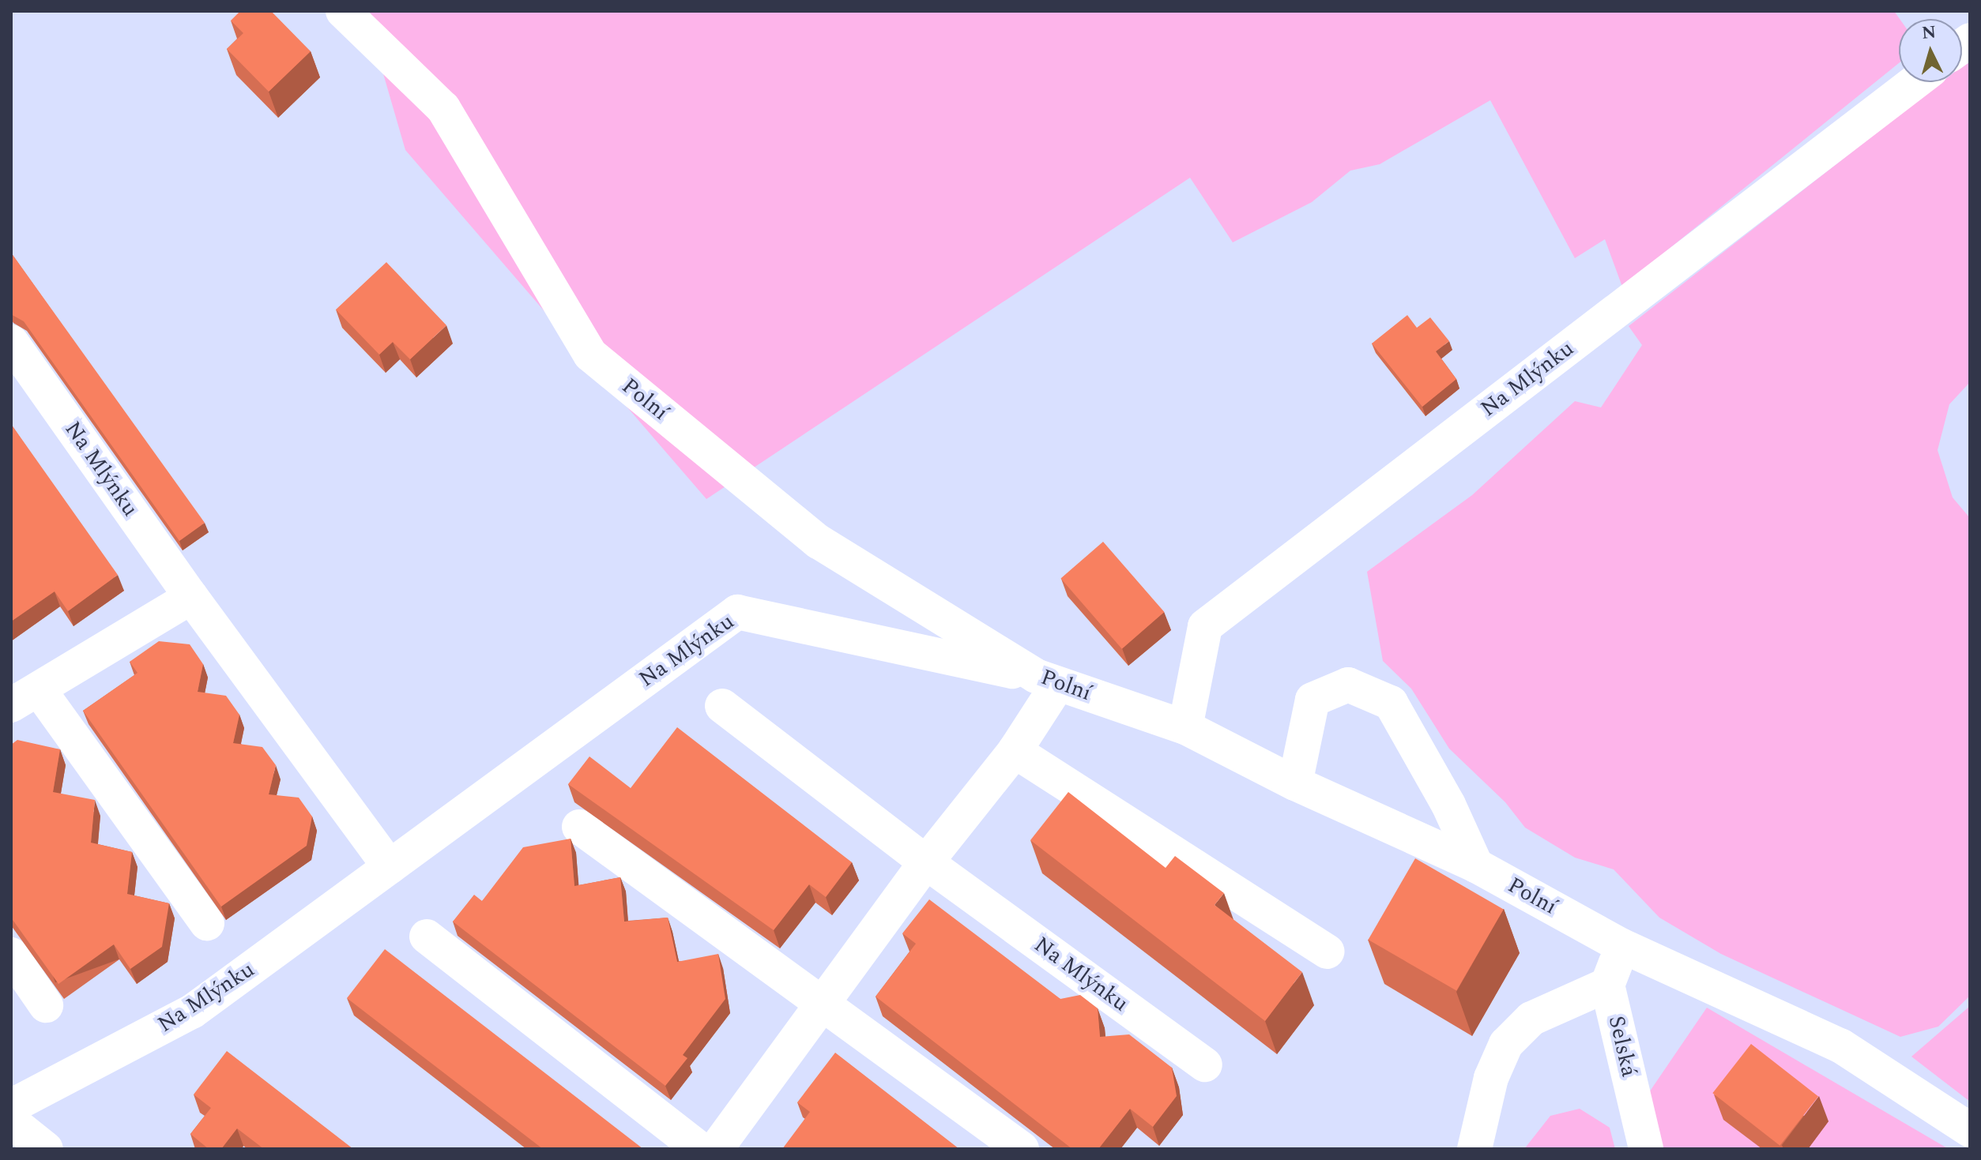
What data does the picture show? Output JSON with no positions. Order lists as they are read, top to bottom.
{
  "streets": {
    "street": ["Na Mlýnku", "Polní", "Selská"]
  },
  "crossings": [
    ["Na Mlýnku", "Polní"],
    ["Polní", "Selská"]
  ],
  "north": "top"
}
